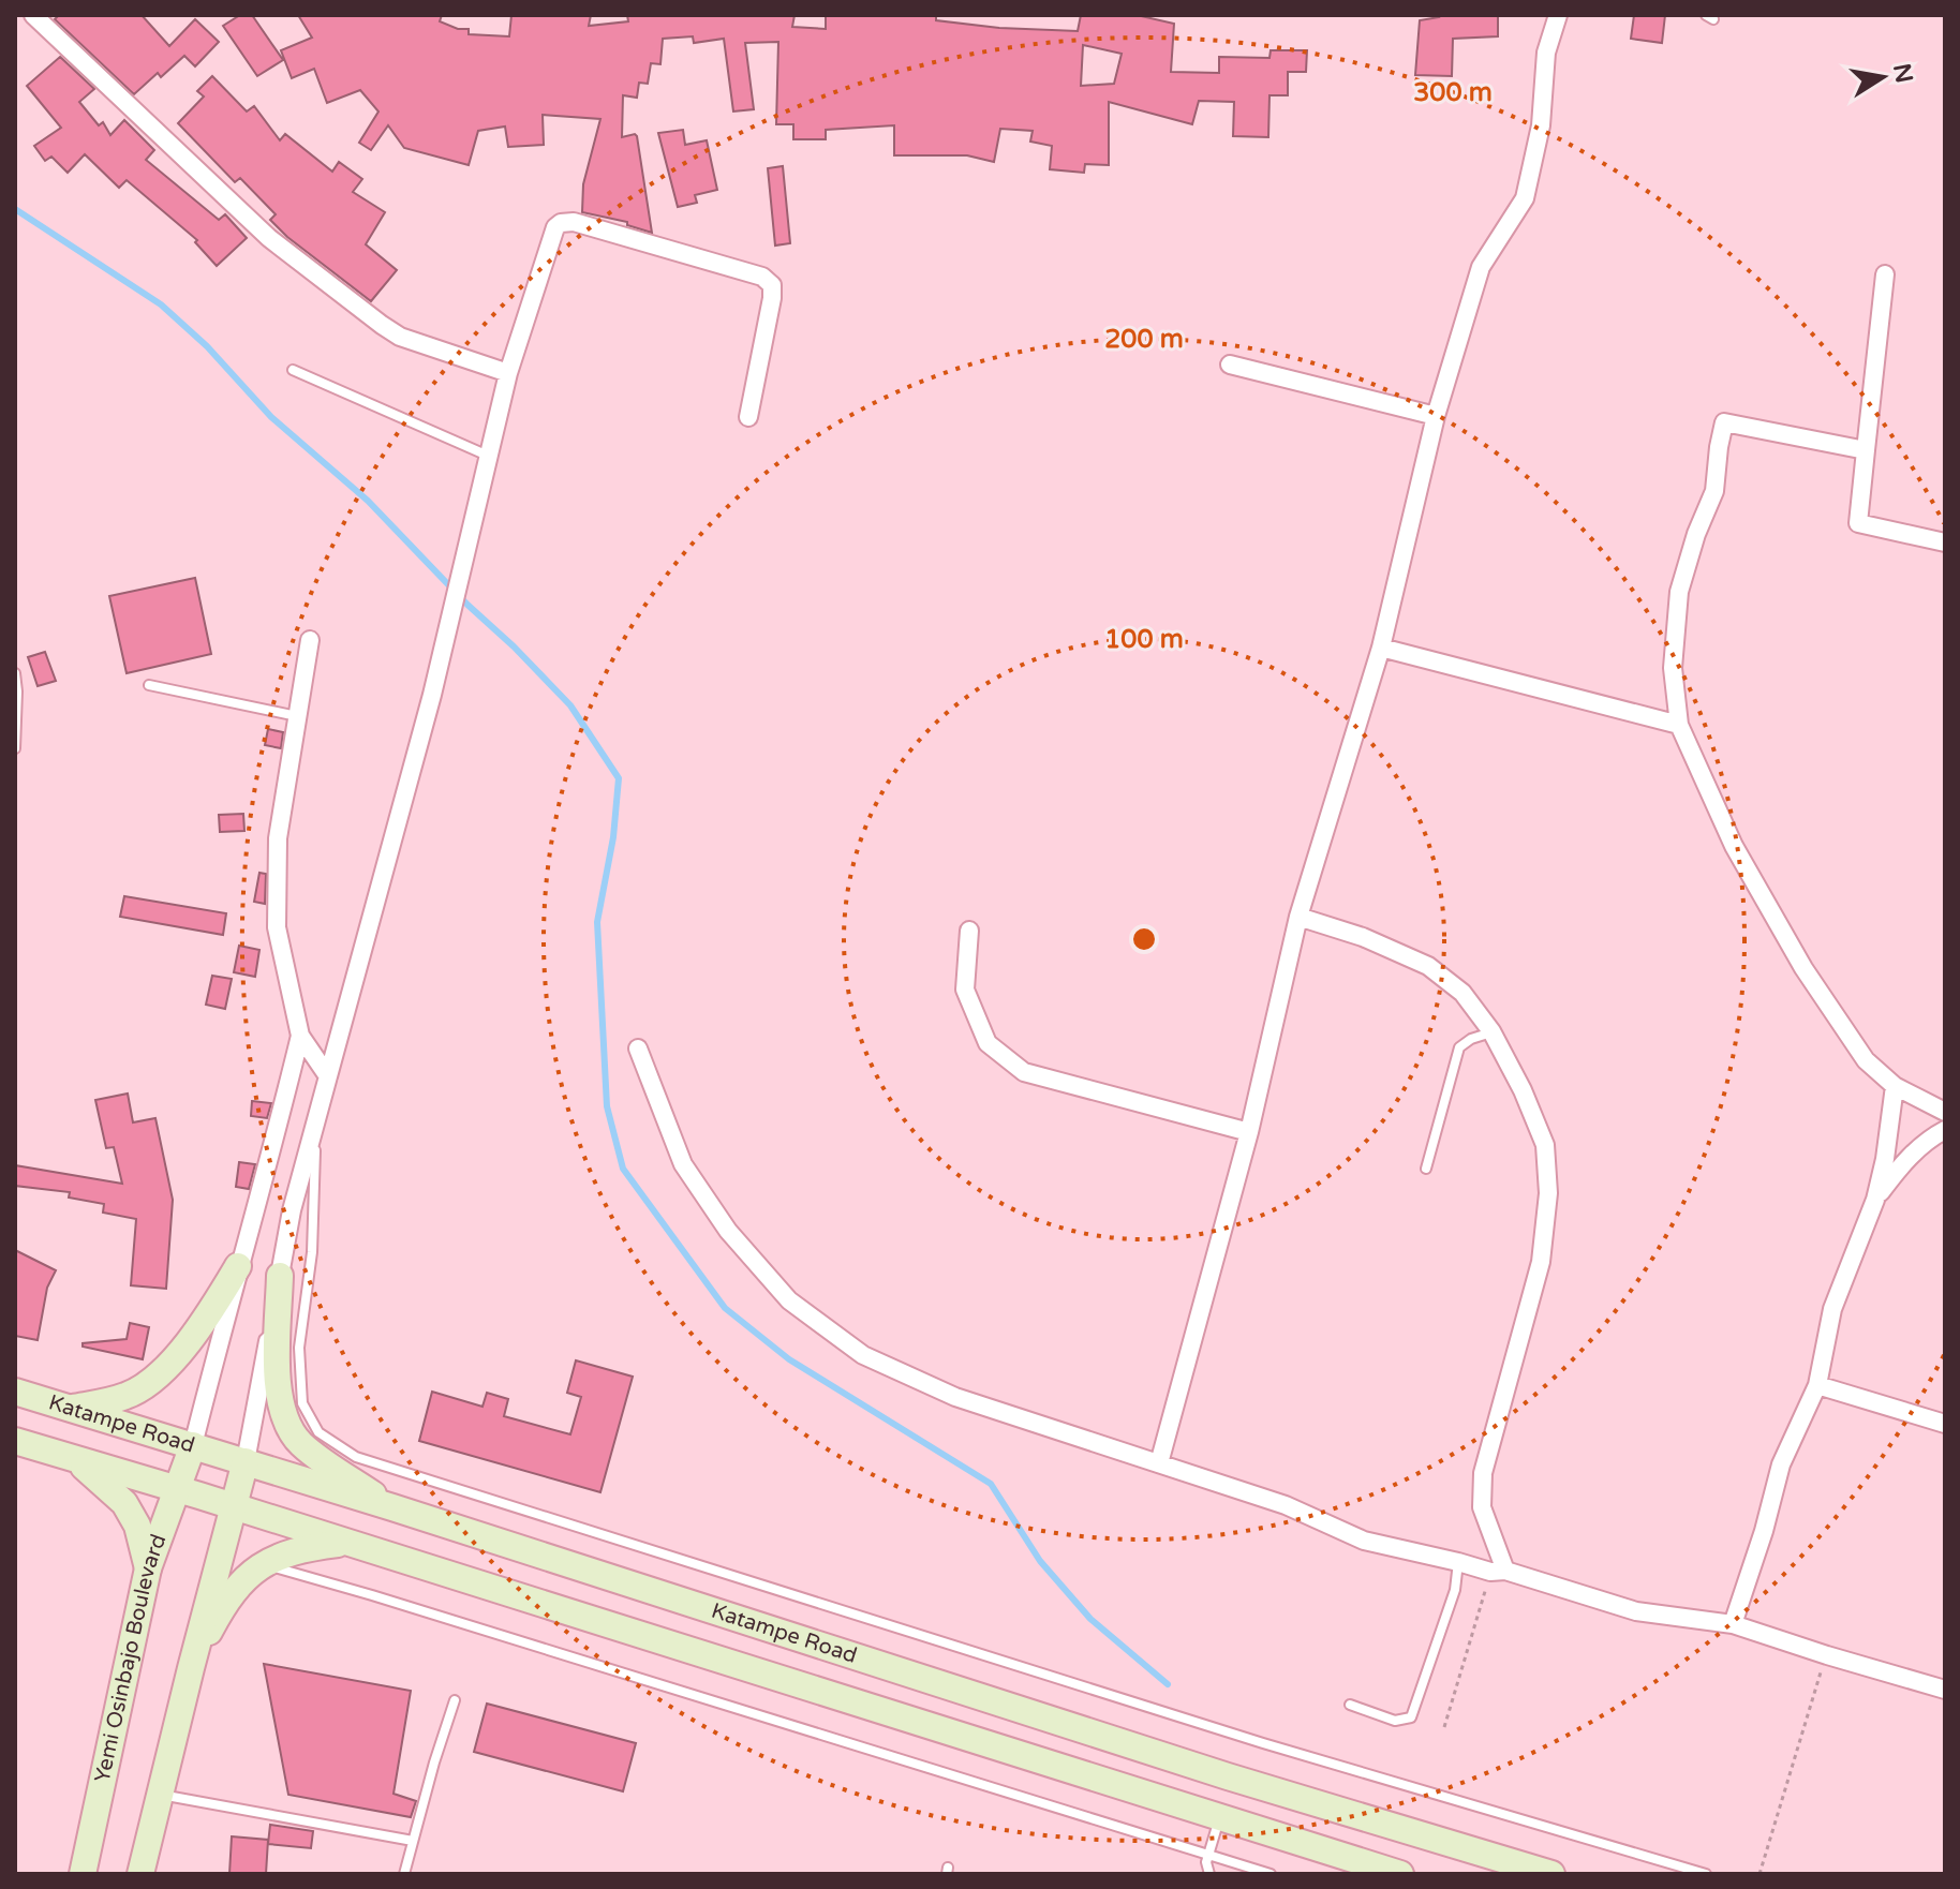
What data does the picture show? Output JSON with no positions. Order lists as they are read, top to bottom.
{
  "streets": {
    "main road": ["Katampe Road", "Yemi Osinbajo Boulevard"]
  },
  "crossings": [
    ["Katampe Road", "Yemi Osinbajo Boulevard"]
  ],
  "north": "right",
  "rings": ["300 m", "200 m", "100 m"]
}
